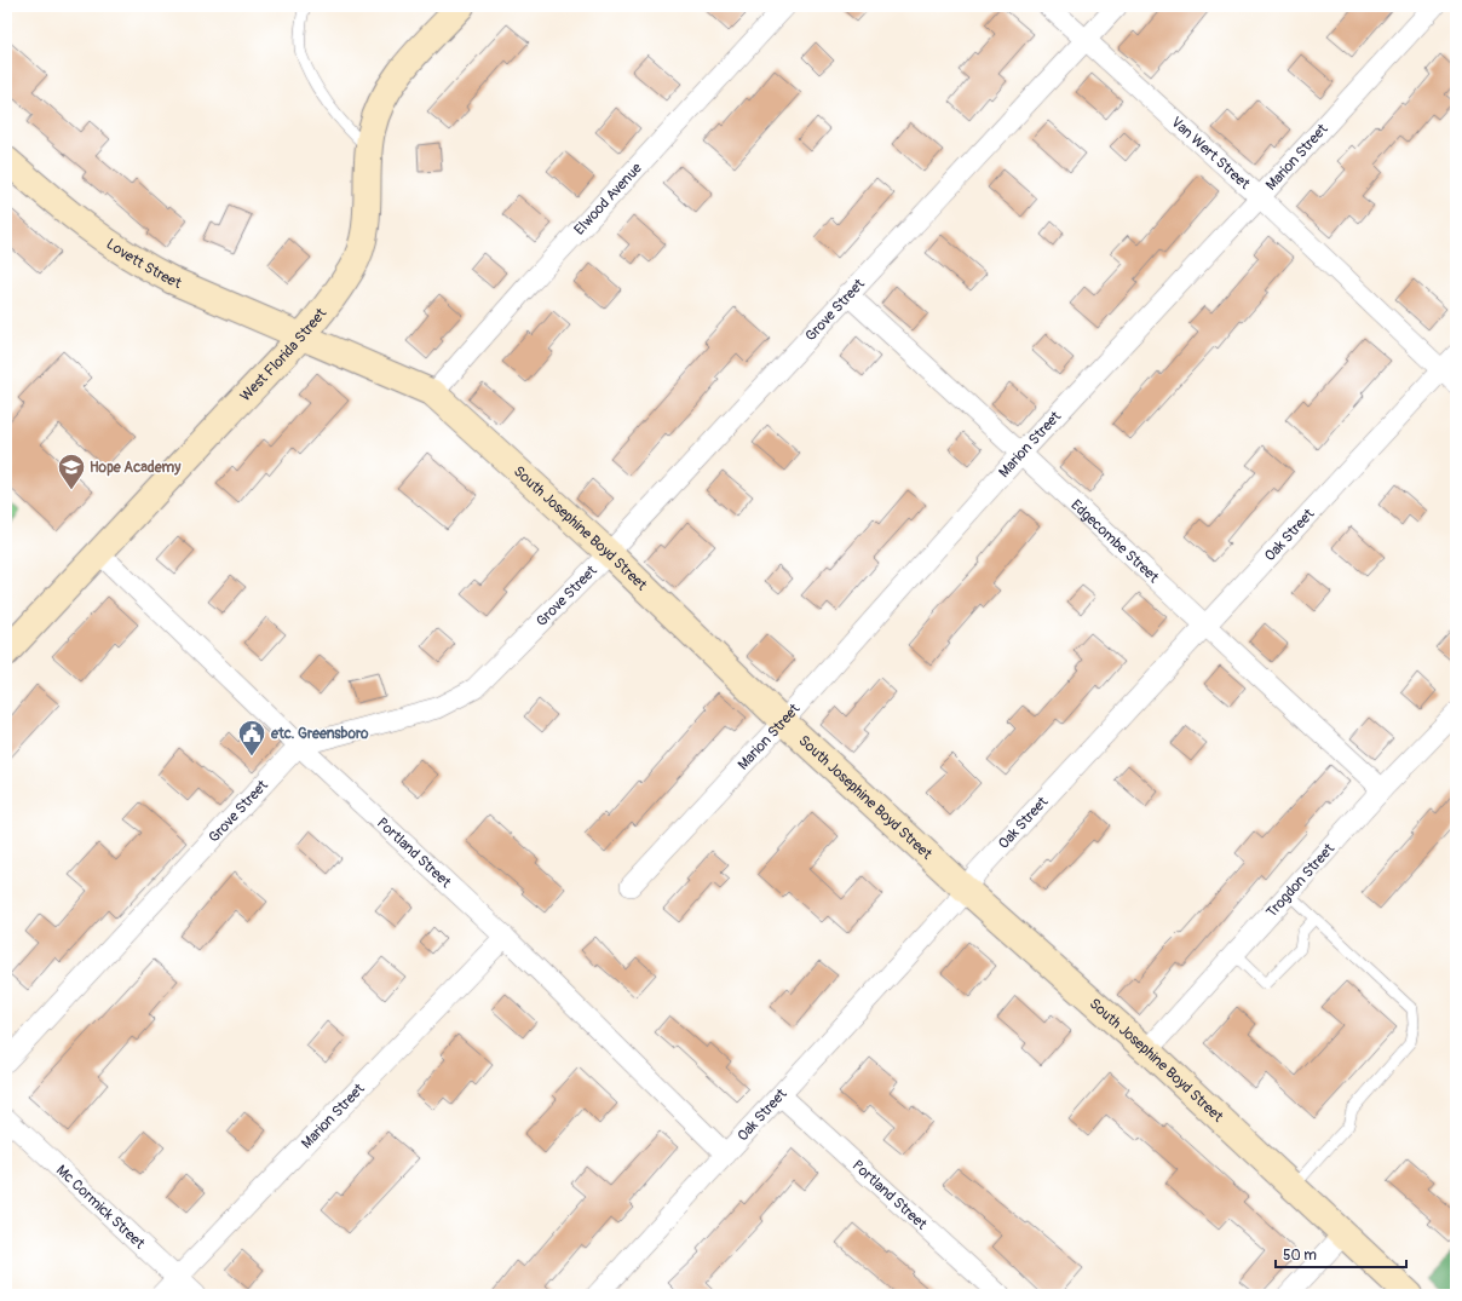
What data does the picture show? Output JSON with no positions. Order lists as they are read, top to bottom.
{
  "streets": {
    "main road": ["Lovett Street", "West Florida Street", "South Josephine Boyd Street"],
    "street": [
      "Van Wert Street",
      "Marion Street",
      "Elwood Avenue",
      "Grove Street",
      "Oak Street",
      "Edgecombe Street",
      "Portland Street",
      "Trogdon Street",
      "Mc Cormick Street"
    ]
  },
  "crossings": [
    ["Van Wert Street", "Marion Street"],
    ["Van Wert Street", "Grove Street"],
    ["Van Wert Street", "Oak Street"],
    ["Marion Street", "South Josephine Boyd Street"],
    ["Marion Street", "Edgecombe Street"],
    ["Marion Street", "Portland Street"],
    ["Marion Street", "Mc Cormick Street"],
    ["Elwood Avenue", "South Josephine Boyd Street"],
    ["Lovett Street", "West Florida Street"],
    ["Lovett Street", "South Josephine Boyd Street"],
    ["Grove Street", "South Josephine Boyd Street"],
    ["Grove Street", "Edgecombe Street"],
    ["Grove Street", "Portland Street"],
    ["West Florida Street", "South Josephine Boyd Street"],
    ["West Florida Street", "Portland Street"],
    ["South Josephine Boyd Street", "Oak Street"],
    ["South Josephine Boyd Street", "Trogdon Street"],
    ["Oak Street", "Edgecombe Street"],
    ["Oak Street", "Portland Street"],
    ["Edgecombe Street", "Trogdon Street"]
  ],
  "places": {
    "school or university": ["Hope Academy"],
    "public building": ["etc. Greensboro"]
  },
  "scale_bar": "50 m"
}
